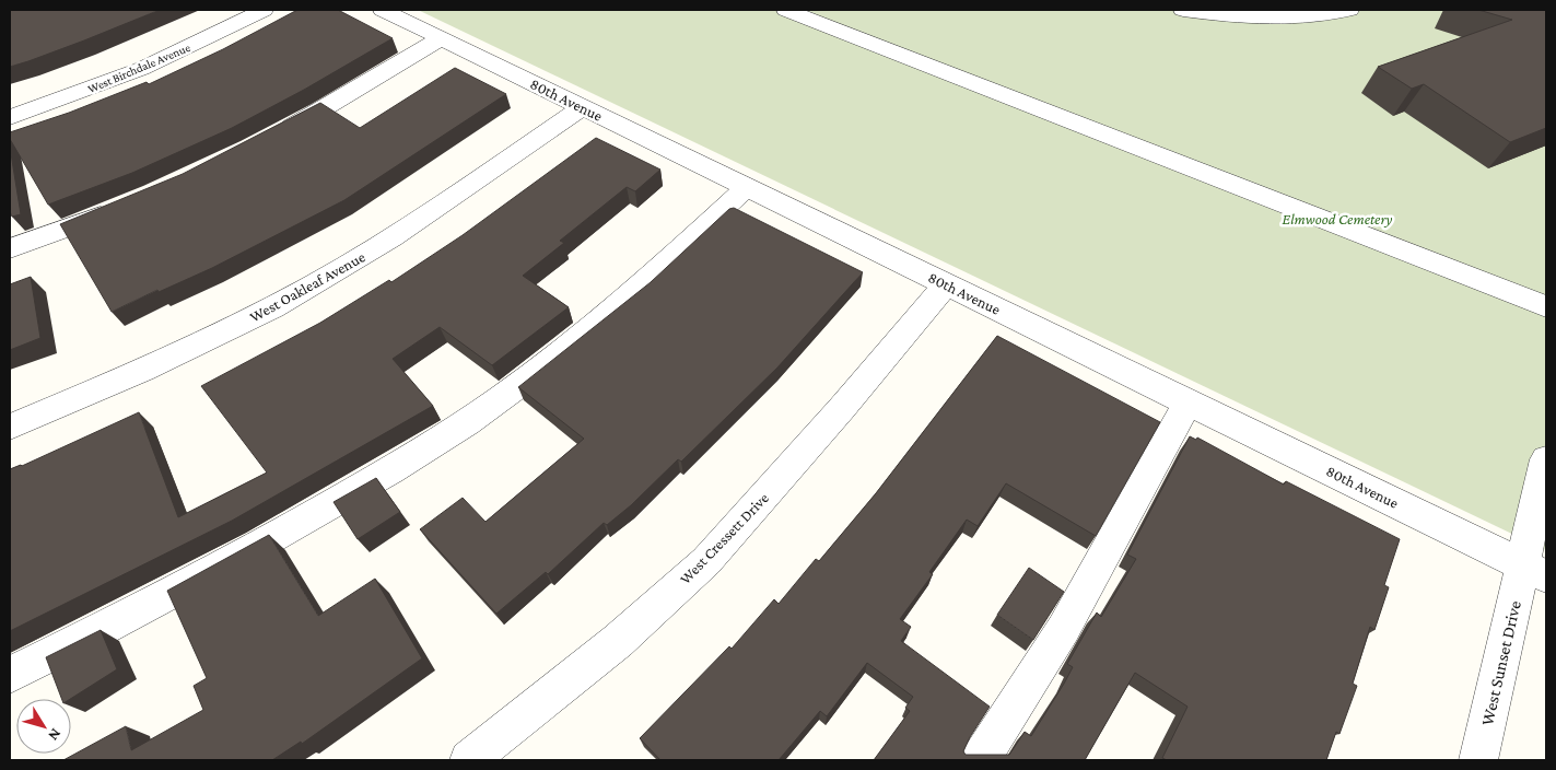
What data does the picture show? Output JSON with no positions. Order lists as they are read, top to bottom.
{
  "streets": {
    "street": [
      "West Birchdale Avenue",
      "80th Avenue",
      "West Oakleaf Avenue",
      "West Cressett Drive",
      "West Sunset Drive"
    ]
  },
  "crossings": [
    ["80th Avenue", "West Oakleaf Avenue"],
    ["80th Avenue", "West Cressett Drive"],
    ["80th Avenue", "West Sunset Drive"]
  ],
  "parks": ["Elmwood Cemetery"],
  "north": "bottom right"
}
